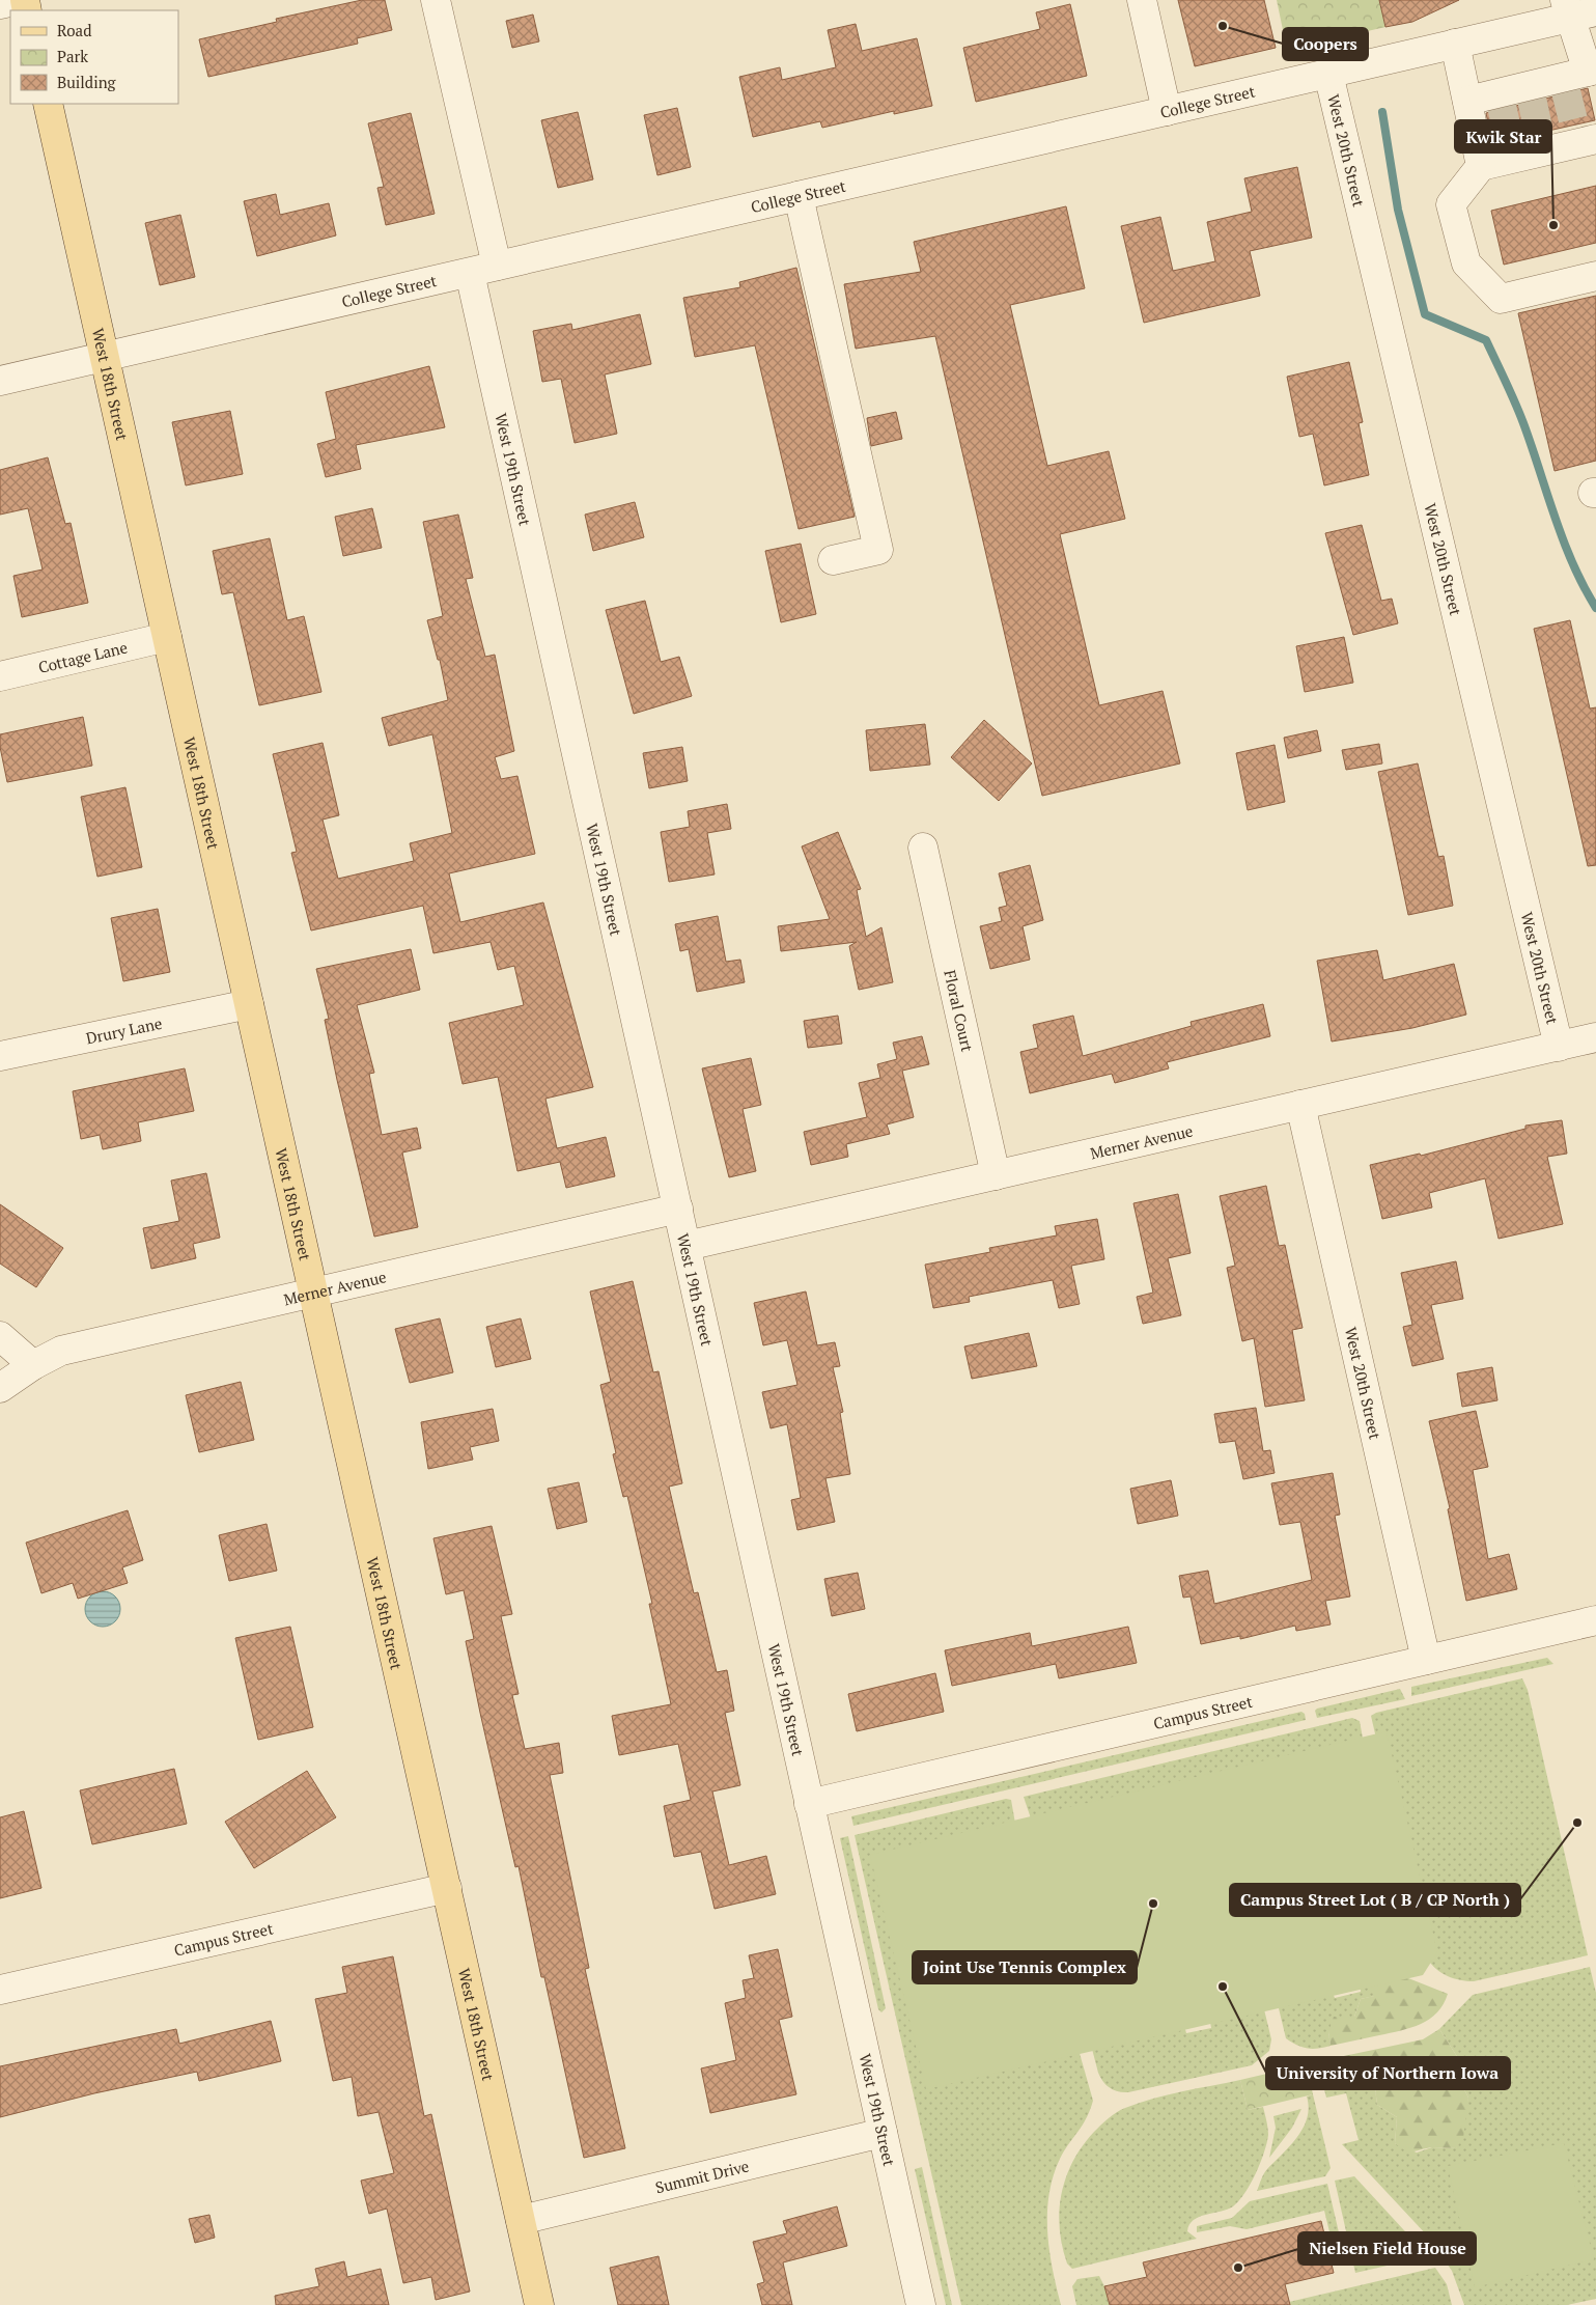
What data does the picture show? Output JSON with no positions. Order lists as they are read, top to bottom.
{
  "streets": {
    "main road": ["West 18th Street"],
    "street": [
      "College Street",
      "West 20th Street",
      "West 19th Street",
      "Cottage Lane",
      "Floral Court",
      "Drury Lane",
      "Merner Avenue",
      "Campus Street",
      "Summit Drive"
    ]
  },
  "crossings": [
    ["College Street", "West 20th Street"],
    ["College Street", "West 18th Street"],
    ["College Street", "West 19th Street"],
    ["West 20th Street", "Merner Avenue"],
    ["West 20th Street", "Campus Street"],
    ["West 18th Street", "Cottage Lane"],
    ["West 18th Street", "Drury Lane"],
    ["West 18th Street", "Merner Avenue"],
    ["West 18th Street", "Campus Street"],
    ["West 18th Street", "Summit Drive"],
    ["West 19th Street", "Merner Avenue"],
    ["West 19th Street", "Campus Street"],
    ["West 19th Street", "Summit Drive"],
    ["Floral Court", "Merner Avenue"]
  ],
  "places": [
    "Coopers",
    "Kwik Star",
    "Campus Street Lot ( B / CP North )",
    "Joint Use Tennis Complex",
    "University of Northern Iowa",
    "Nielsen Field House"
  ],
  "legend": ["Road", "Park", "Building"]
}
